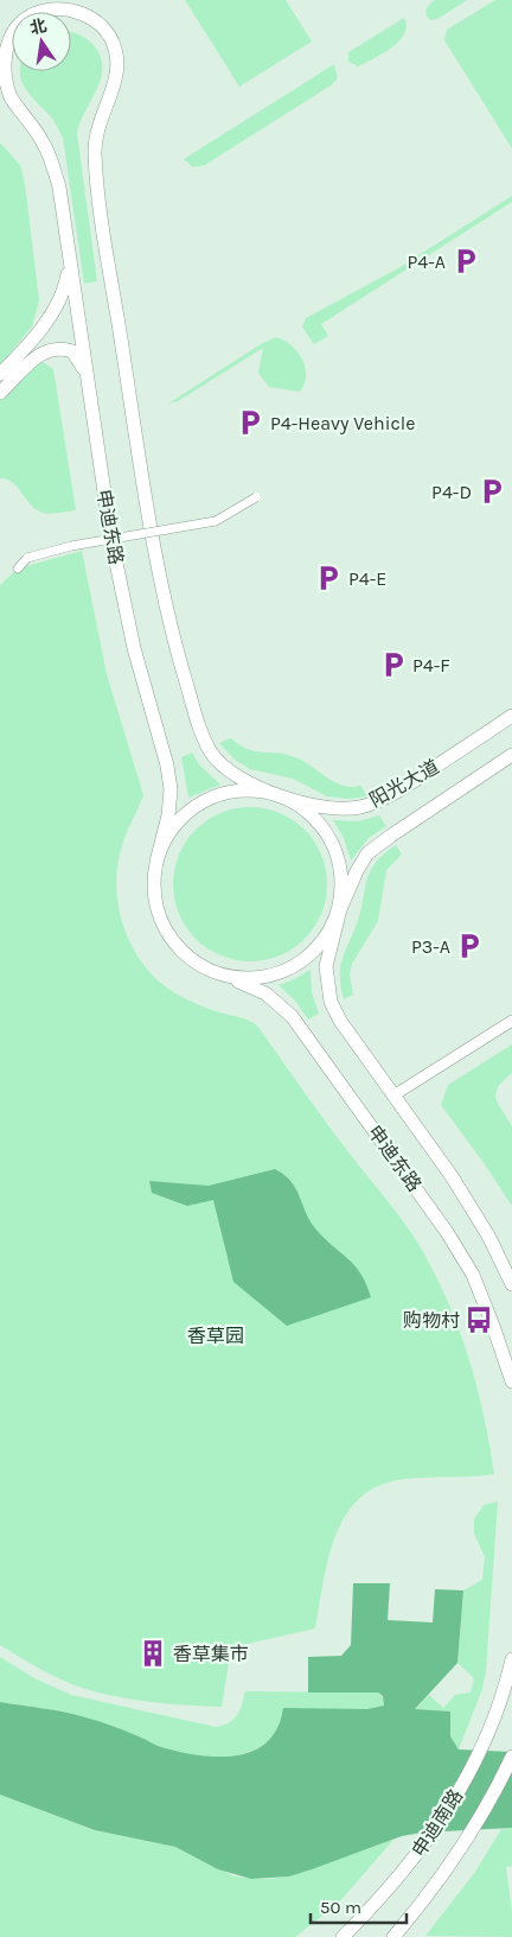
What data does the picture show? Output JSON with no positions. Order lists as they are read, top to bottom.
{
  "streets": {
    "street": ["申迪东路", "阳光大道", "申迪南路"]
  },
  "crossings": [
    ["申迪东路", "阳光大道"]
  ],
  "parks": ["香草园"],
  "places": {
    "parking": [
      "P4-A",
      "P4-Heavy Vehicle",
      "P4-D",
      "P4-E",
      "P4-F",
      "P3-A"
    ],
    "bus stop": ["购物村"],
    "building": ["香草集市"]
  },
  "scale_bar": "50 m",
  "north": "top"
}
